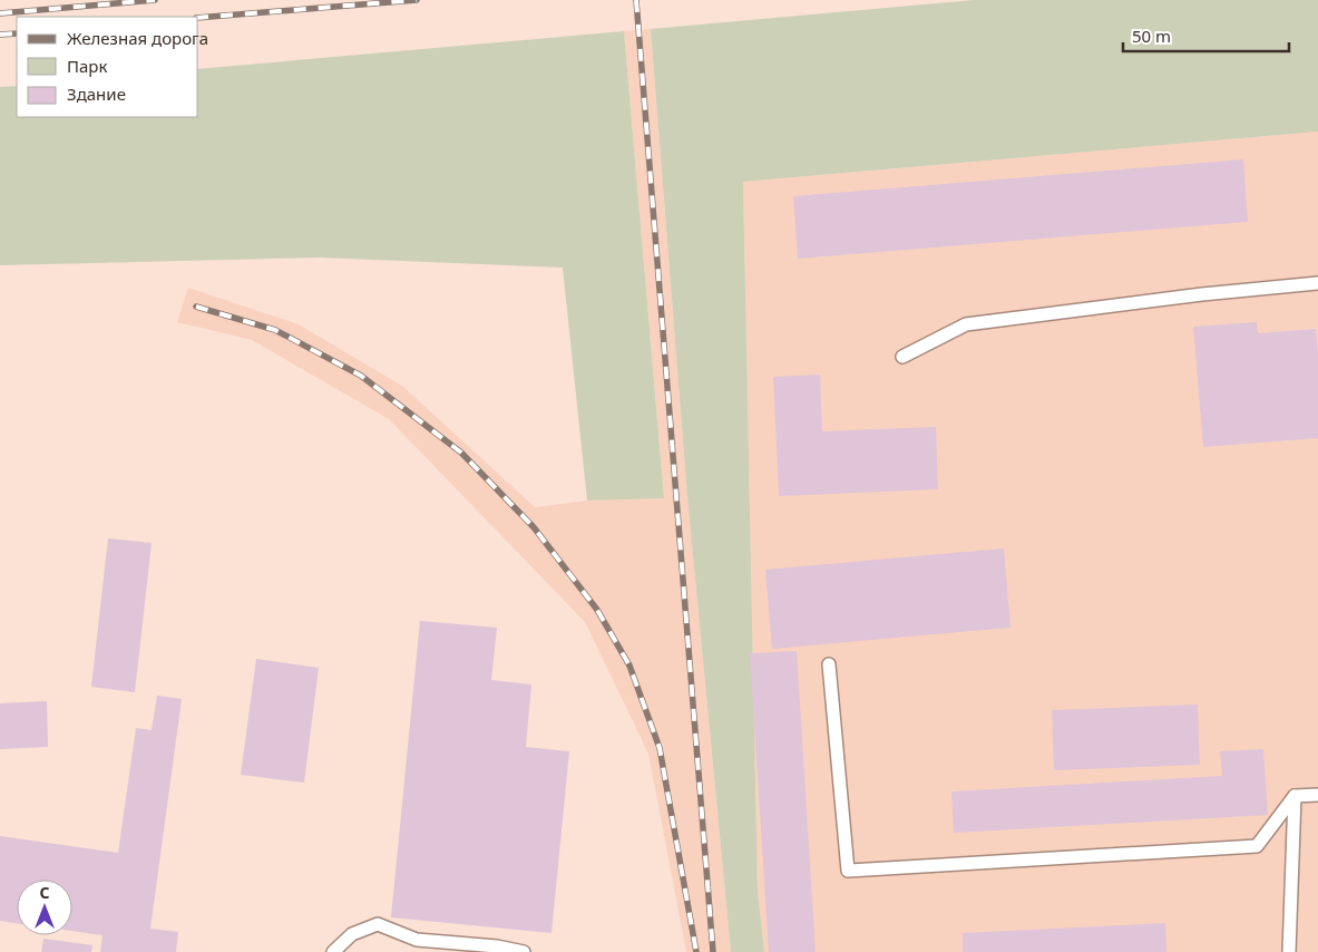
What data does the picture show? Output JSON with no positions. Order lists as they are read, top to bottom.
{
  "legend": ["Железная дорога", "Парк", "Здание"],
  "scale_bar": "50 m",
  "north": "top"
}
